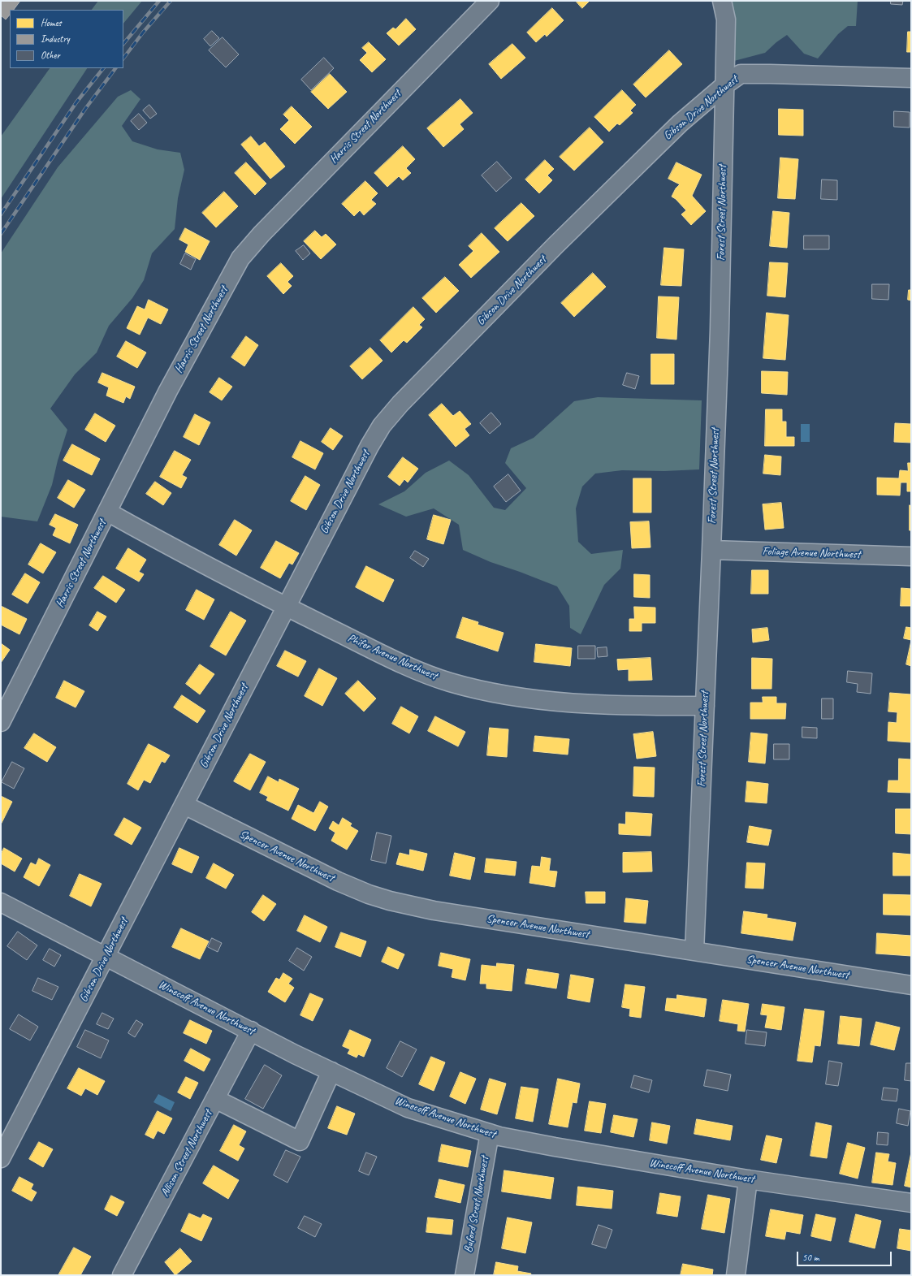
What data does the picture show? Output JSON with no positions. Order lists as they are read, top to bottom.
{
  "streets": {
    "street": [
      "Gibson Drive Northwest",
      "Harris Street Northwest",
      "Forest Street Northwest",
      "Foliage Avenue Northwest",
      "Phifer Avenue Northwest",
      "Spencer Avenue Northwest",
      "Winecoff Avenue Northwest",
      "Allison Street Northwest",
      "Buford Street Northwest"
    ]
  },
  "crossings": [
    ["Gibson Drive Northwest", "Forest Street Northwest"],
    ["Gibson Drive Northwest", "Phifer Avenue Northwest"],
    ["Gibson Drive Northwest", "Spencer Avenue Northwest"],
    ["Gibson Drive Northwest", "Winecoff Avenue Northwest"],
    ["Harris Street Northwest", "Phifer Avenue Northwest"],
    ["Forest Street Northwest", "Foliage Avenue Northwest"],
    ["Forest Street Northwest", "Phifer Avenue Northwest"],
    ["Forest Street Northwest", "Spencer Avenue Northwest"],
    ["Winecoff Avenue Northwest", "Allison Street Northwest"],
    ["Winecoff Avenue Northwest", "Buford Street Northwest"]
  ],
  "legend": ["Homes", "Industry", "Other"],
  "scale_bar": "50 m"
}
